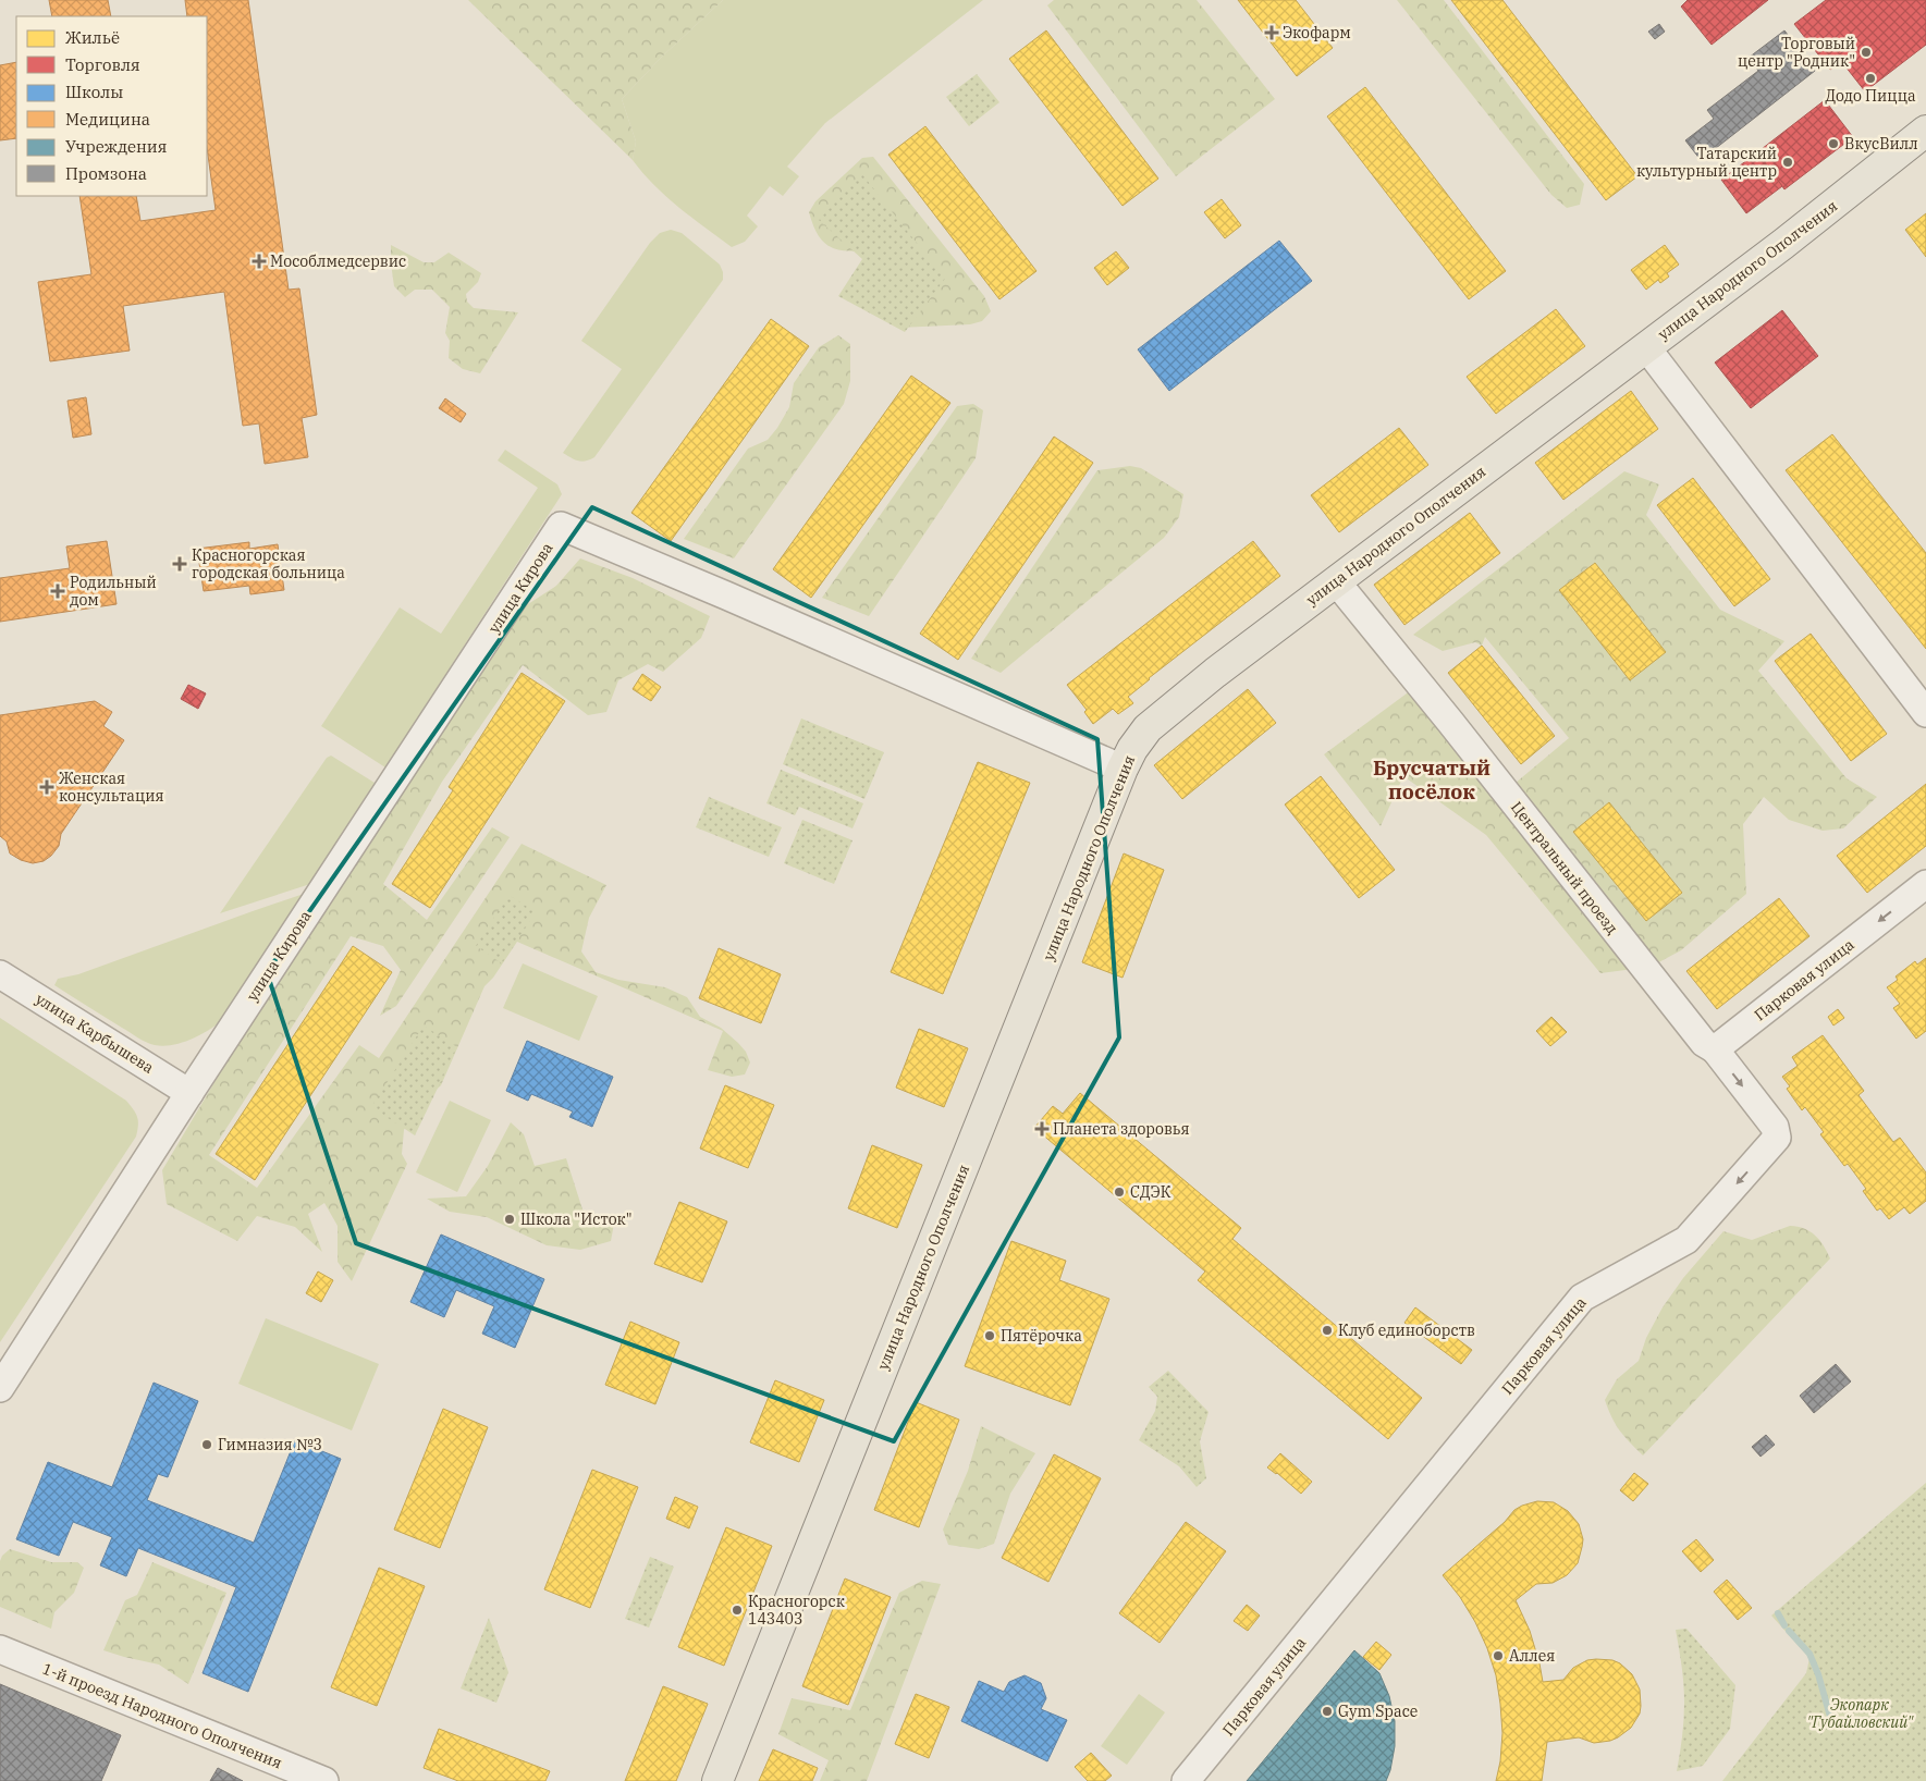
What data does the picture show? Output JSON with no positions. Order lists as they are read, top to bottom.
{
  "streets": {
    "main road": ["улица Народного Ополчения"],
    "street": [
      "улица Кирова",
      "Центральный проезд",
      "Парковая улица",
      "улица Карбышева",
      "1-й проезд Народного Ополчения"
    ]
  },
  "crossings": [
    ["улица Народного Ополчения", "улица Кирова"],
    ["улица Народного Ополчения", "Центральный проезд"],
    ["улица Кирова", "улица Карбышева"],
    ["Центральный проезд", "Парковая улица"]
  ],
  "one_way": ["Парковая улица"],
  "districts": ["Брусчатый посёлок"],
  "parks": ["Экопарк \"Губайловский\""],
  "places": {
    "health": [
      "Экофарм",
      "Мособлмедсервис",
      "Красногорская городская больница",
      "Родильный дом",
      "Женская консультация",
      "Планета здоровья"
    ],
    "other": [
      "Торговый центр \"Родник\"",
      "Додо Пицца",
      "ВкусВилл",
      "Татарский культурный центр",
      "СДЭК",
      "Школа \"Исток\"",
      "Клуб единоборств",
      "Пятёрочка",
      "Гимназия №3",
      "Красногорск 143403",
      "Аллея",
      "Gym Space"
    ]
  },
  "legend": [
    "Жильё",
    "Торговля",
    "Школы",
    "Медицина",
    "Учреждения",
    "Промзона"
  ]
}
